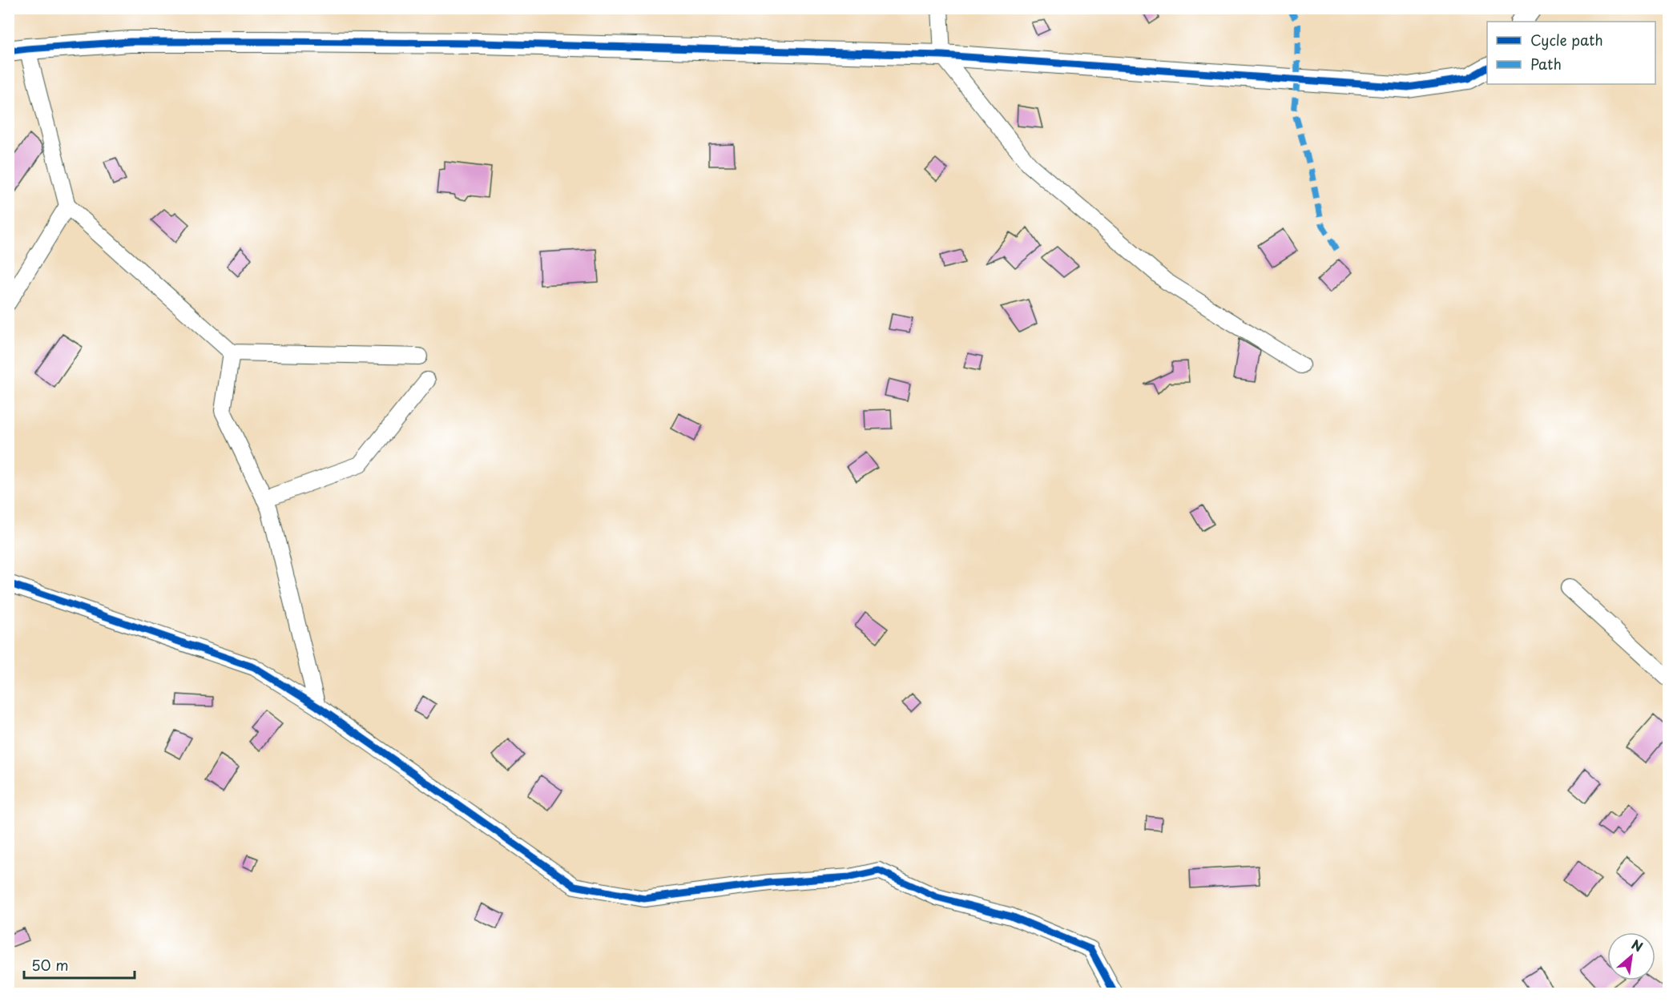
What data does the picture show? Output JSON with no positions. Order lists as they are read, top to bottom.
{
  "legend": ["Cycle path", "Path"],
  "scale_bar": "50 m",
  "north": "top right"
}
